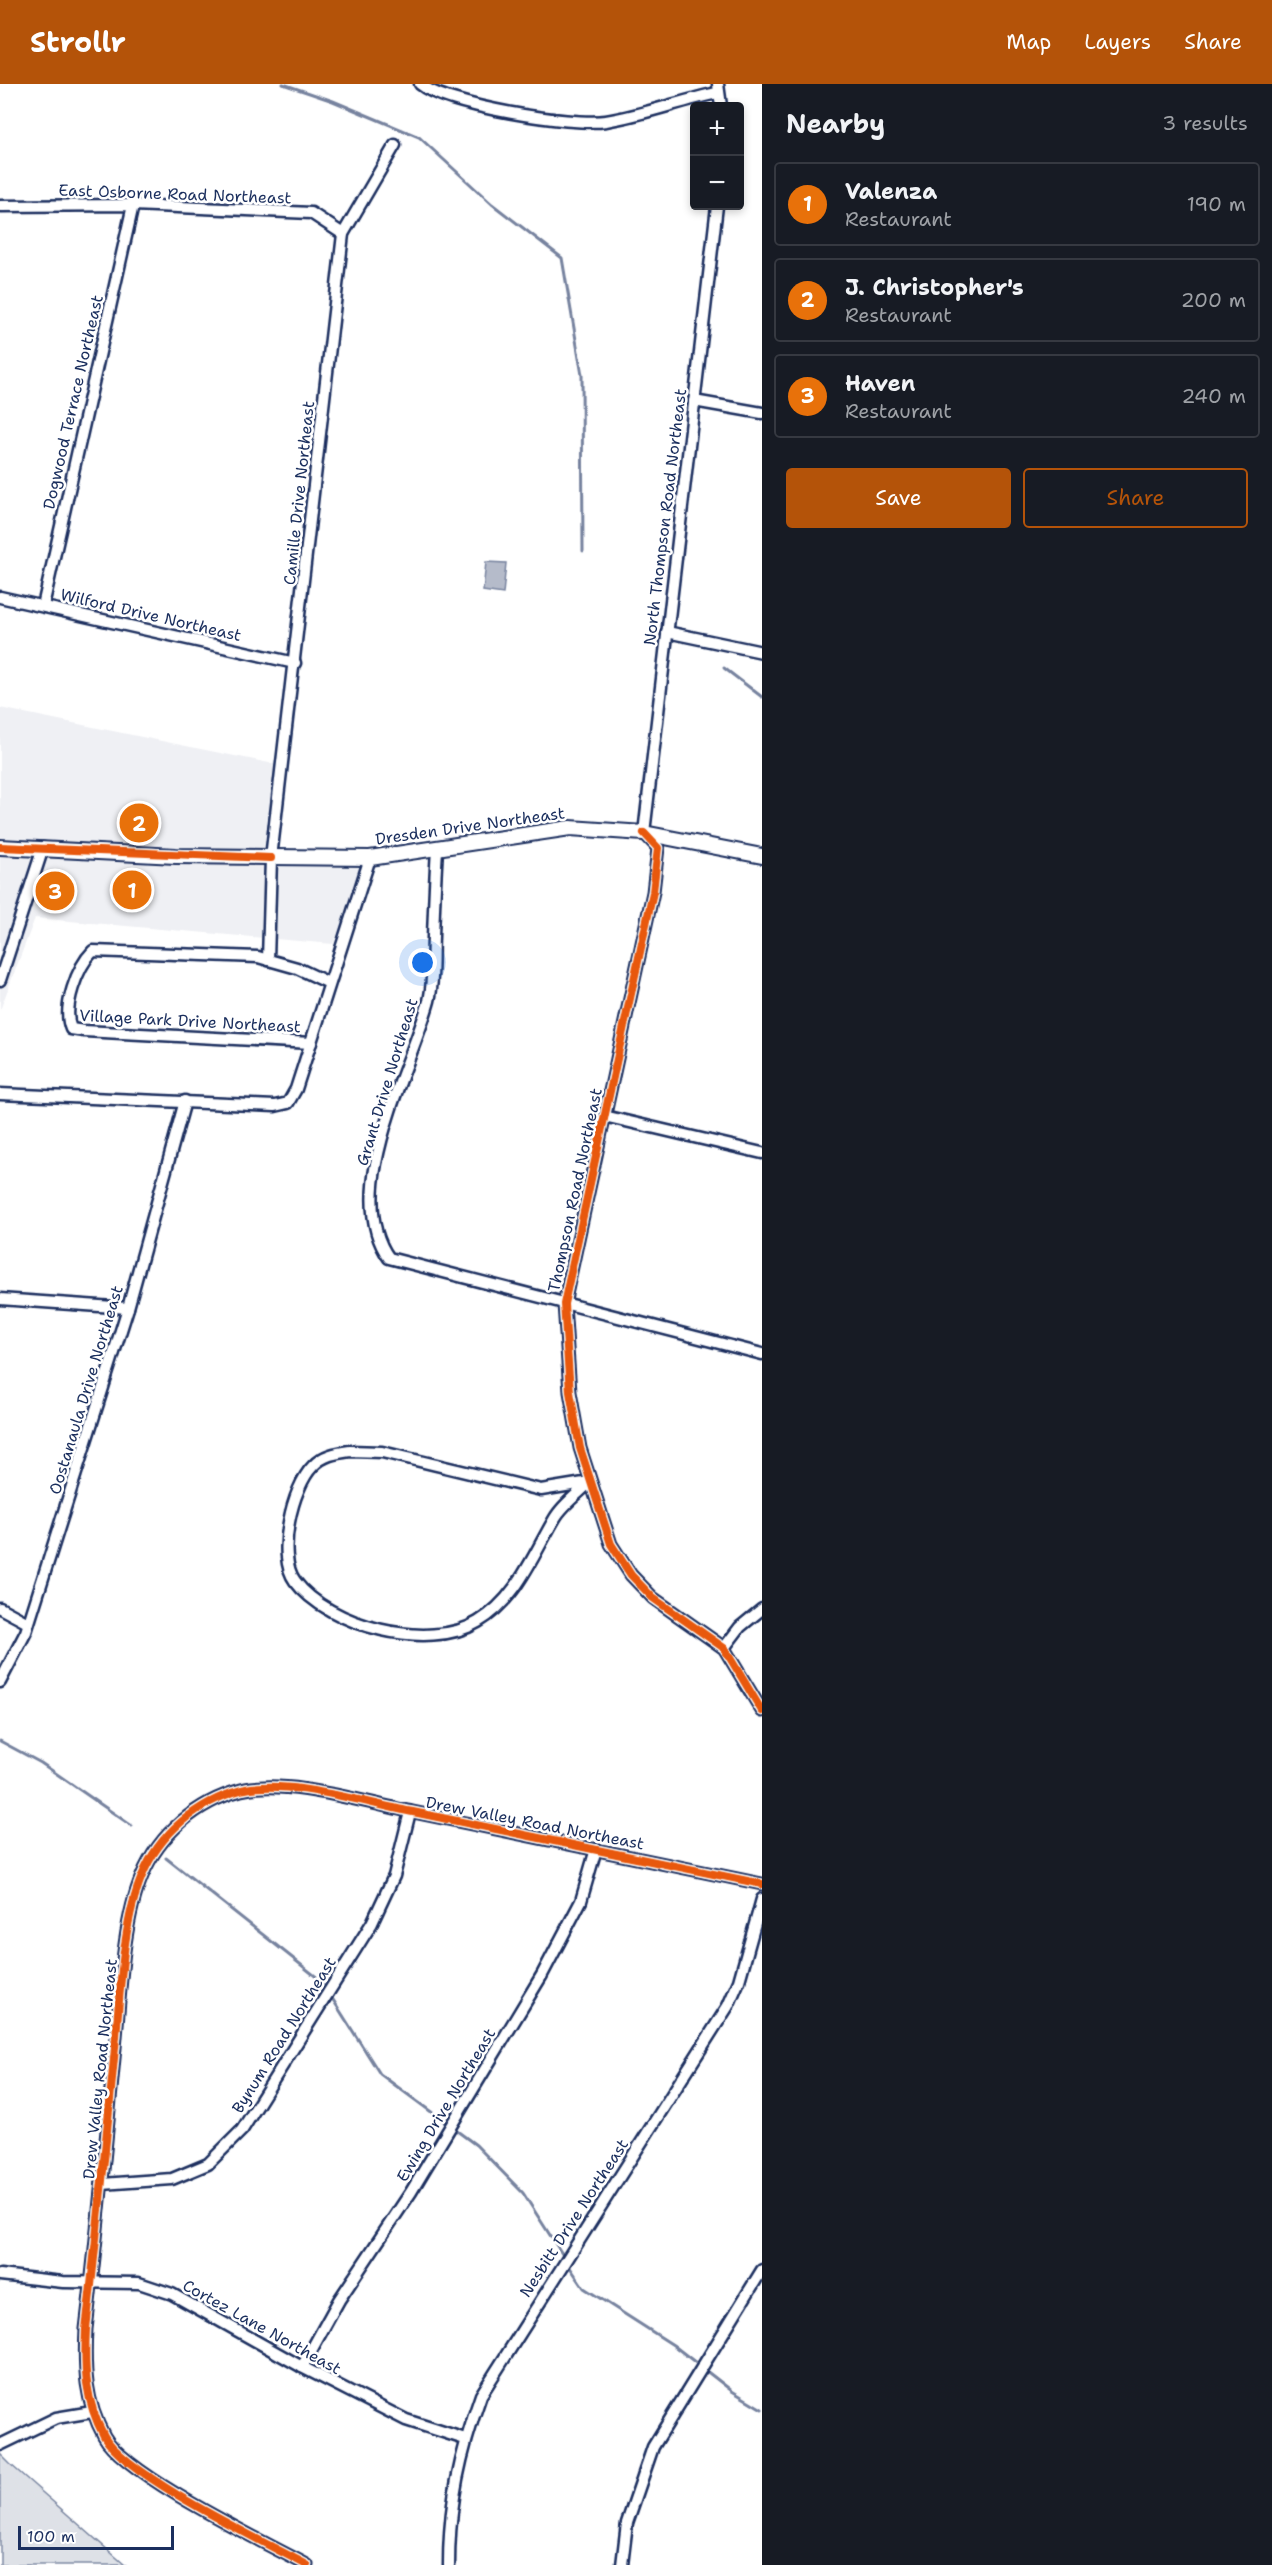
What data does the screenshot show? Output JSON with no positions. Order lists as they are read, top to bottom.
{
  "streets": {
    "street": [
      "East Osborne Road Northeast",
      "Dogwood Terrace Northeast",
      "Camille Drive Northeast",
      "North Thompson Road Northeast",
      "Wilford Drive Northeast",
      "Dresden Drive Northeast",
      "Village Park Drive Northeast",
      "Grant Drive Northeast",
      "Thompson Road Northeast",
      "Oostanaula Drive Northeast",
      "Drew Valley Road Northeast",
      "Bynum Road Northeast",
      "Ewing Drive Northeast",
      "Nesbitt Drive Northeast",
      "Cortez Lane Northeast"
    ]
  },
  "crossings": [
    ["East Osborne Road Northeast", "Dogwood Terrace Northeast"],
    ["East Osborne Road Northeast", "Camille Drive Northeast"],
    ["Dogwood Terrace Northeast", "Wilford Drive Northeast"],
    ["Camille Drive Northeast", "Wilford Drive Northeast"],
    ["Camille Drive Northeast", "Dresden Drive Northeast"],
    ["Camille Drive Northeast", "Village Park Drive Northeast"],
    ["North Thompson Road Northeast", "Dresden Drive Northeast"],
    ["North Thompson Road Northeast", "Thompson Road Northeast"],
    ["Dresden Drive Northeast", "Grant Drive Northeast"],
    ["Dresden Drive Northeast", "Thompson Road Northeast"],
    ["Grant Drive Northeast", "Thompson Road Northeast"],
    ["Drew Valley Road Northeast", "Bynum Road Northeast"],
    ["Drew Valley Road Northeast", "Ewing Drive Northeast"],
    ["Drew Valley Road Northeast", "Cortez Lane Northeast"],
    ["Ewing Drive Northeast", "Cortez Lane Northeast"],
    ["Nesbitt Drive Northeast", "Cortez Lane Northeast"]
  ],
  "scale_bar": "100 m",
  "page": {
    "header": "Strollr",
    "nav": ["Map", "Layers", "Share"],
    "heading": ["Nearby", "3 results"],
    "map_buttons": ["+", "−"],
    "list": [
      {
        "mark": "1",
        "name": "Valenza",
        "note": "Restaurant",
        "value": "190 m"
      },
      {
        "mark": "2",
        "name": "J. Christopher's",
        "note": "Restaurant",
        "value": "200 m"
      },
      {
        "mark": "3",
        "name": "Haven",
        "note": "Restaurant",
        "value": "240 m"
      }
    ],
    "buttons": ["Save", "Share"],
    "pins": ["2", "1", "3"],
    "scale": "100 m"
  }
}
